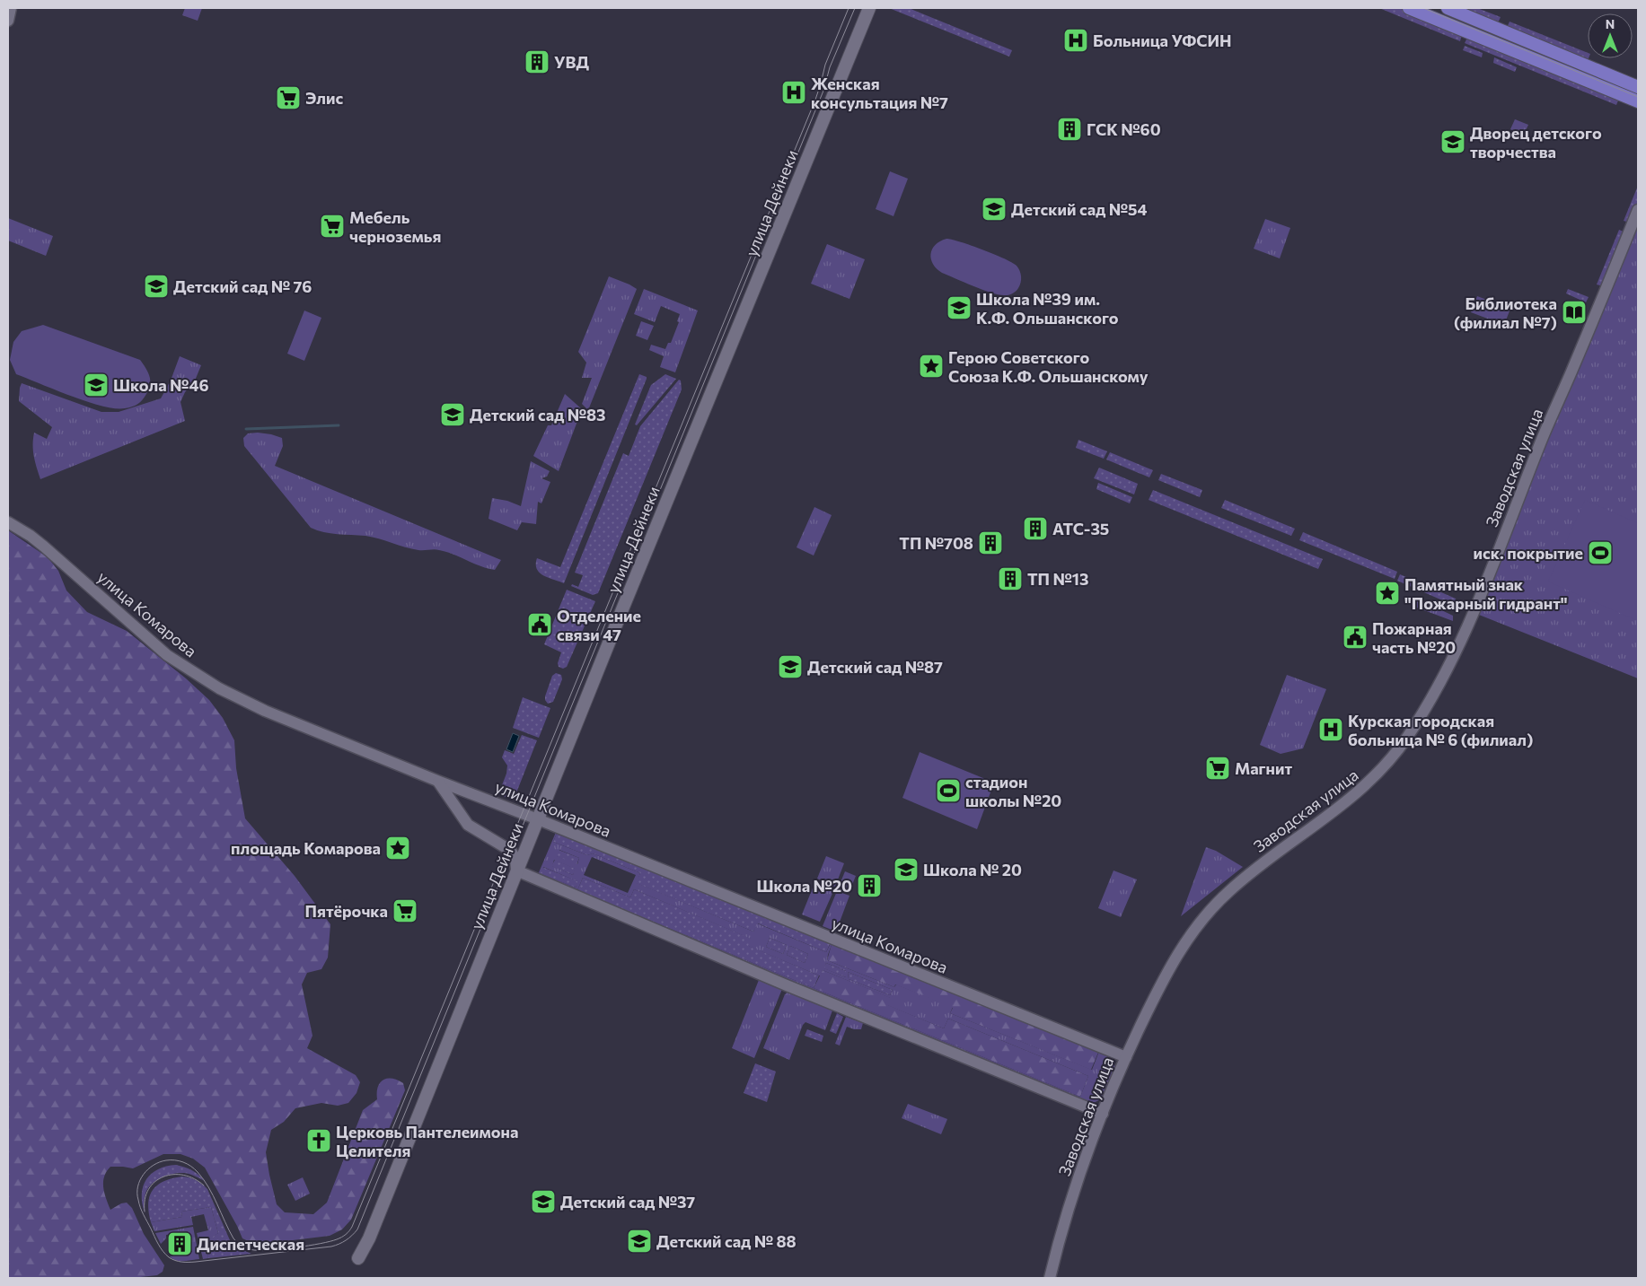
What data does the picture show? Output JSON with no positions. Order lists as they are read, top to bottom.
{
  "streets": {
    "main road": ["улица Дейнеки"],
    "street": ["Заводская улица", "улица Комарова"]
  },
  "crossings": [
    ["улица Дейнеки", "улица Комарова"],
    ["Заводская улица", "улица Комарова"]
  ],
  "places": {
    "hospital": ["Больница УФСИН", "Женская консультация №7", "Курская городская больница № 6 (филиал)"],
    "building": [
      "УВД",
      "ГСК №60",
      "АТС-35",
      "ТП №708",
      "ТП №13",
      "Школа №20",
      "Диспетческая"
    ],
    "supermarket": [
      "Элис",
      "Мебель черноземья",
      "Магнит",
      "Пятёрочка"
    ],
    "school or university": [
      "Дворец детского творчества",
      "Детский сад №54",
      "Детский сад № 76",
      "Школа №39 им. К.Ф. Ольшанского",
      "Школа №46",
      "Детский сад №83",
      "Детский сад №87",
      "Школа № 20",
      "Детский сад №37",
      "Детский сад № 88"
    ],
    "library": ["Библиотека (филиал №7)"],
    "place": ["Герою Советского Союза К.Ф. Ольшанскому", "Памятный знак \"Пожарный гидрант\"", "площадь Комарова"],
    "sports": ["иск. покрытие", "стадион школы №20"],
    "public building": ["Отделение связи 47", "Пожарная часть №20"],
    "church": ["Церковь Пантелеимона Целителя"]
  },
  "north": "top"
}
